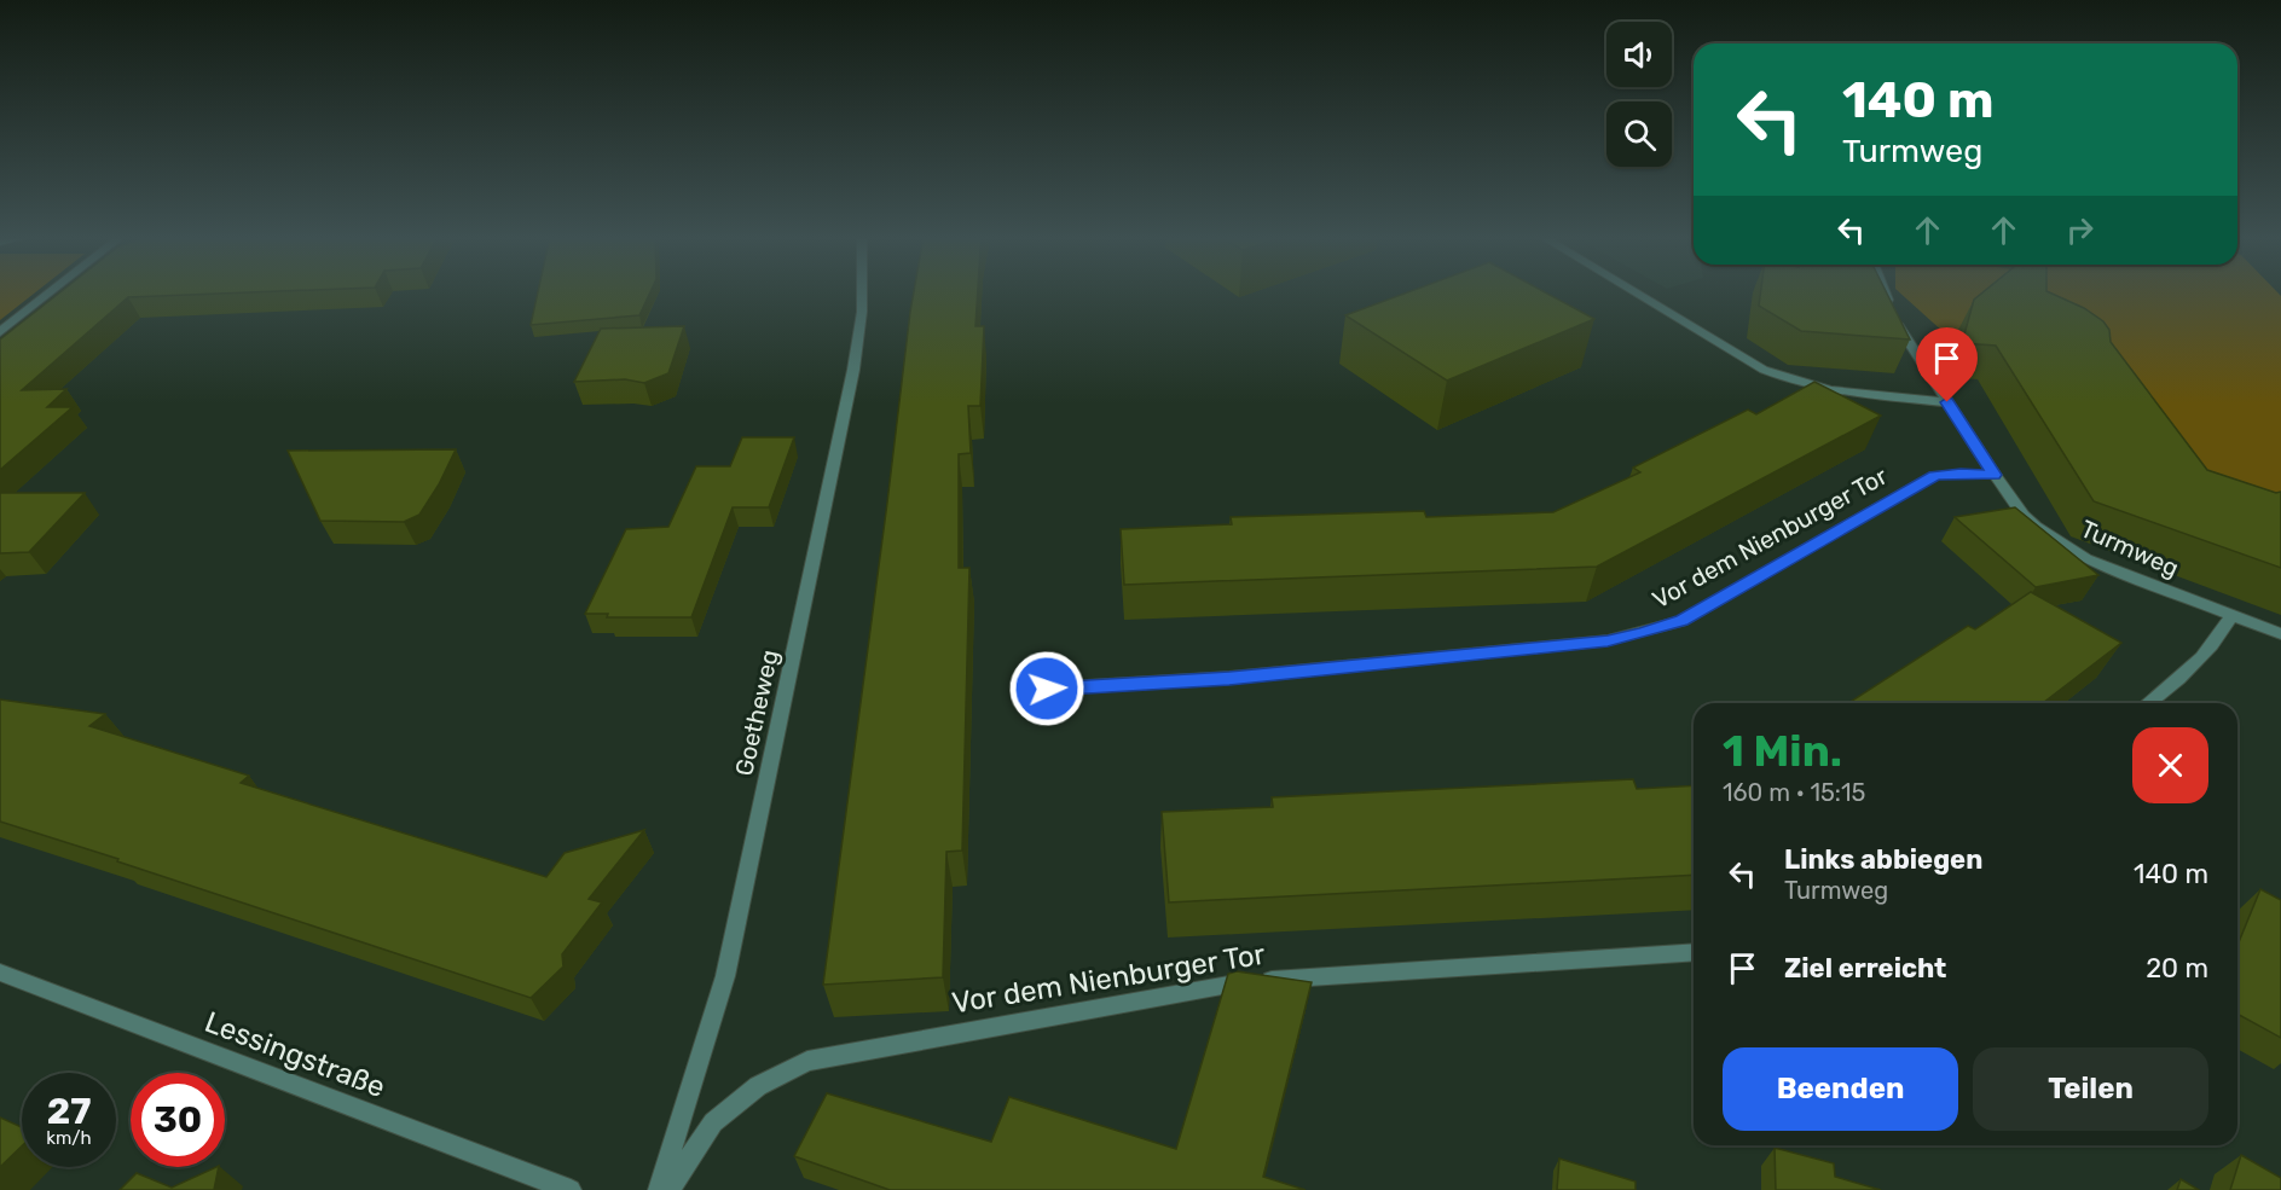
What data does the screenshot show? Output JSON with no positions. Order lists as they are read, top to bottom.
{
  "streets": {
    "street": [
      "Vor dem Nienburger Tor",
      "Turmweg",
      "Goetheweg",
      "Lessingstraße"
    ]
  },
  "crossings": [
    ["Vor dem Nienburger Tor", "Turmweg"]
  ],
  "page": {
    "turn": ["140 m", "Turmweg"],
    "heading": ["1 Min.", "160 m · 15:15"],
    "list": [
      {
        "name": "Links abbiegen",
        "note": "Turmweg",
        "value": "140 m"
      },
      {
        "name": "Ziel erreicht",
        "value": "20 m"
      }
    ],
    "buttons": ["Beenden", "Teilen"],
    "speed": "27 km/h",
    "limit": "30"
  }
}
